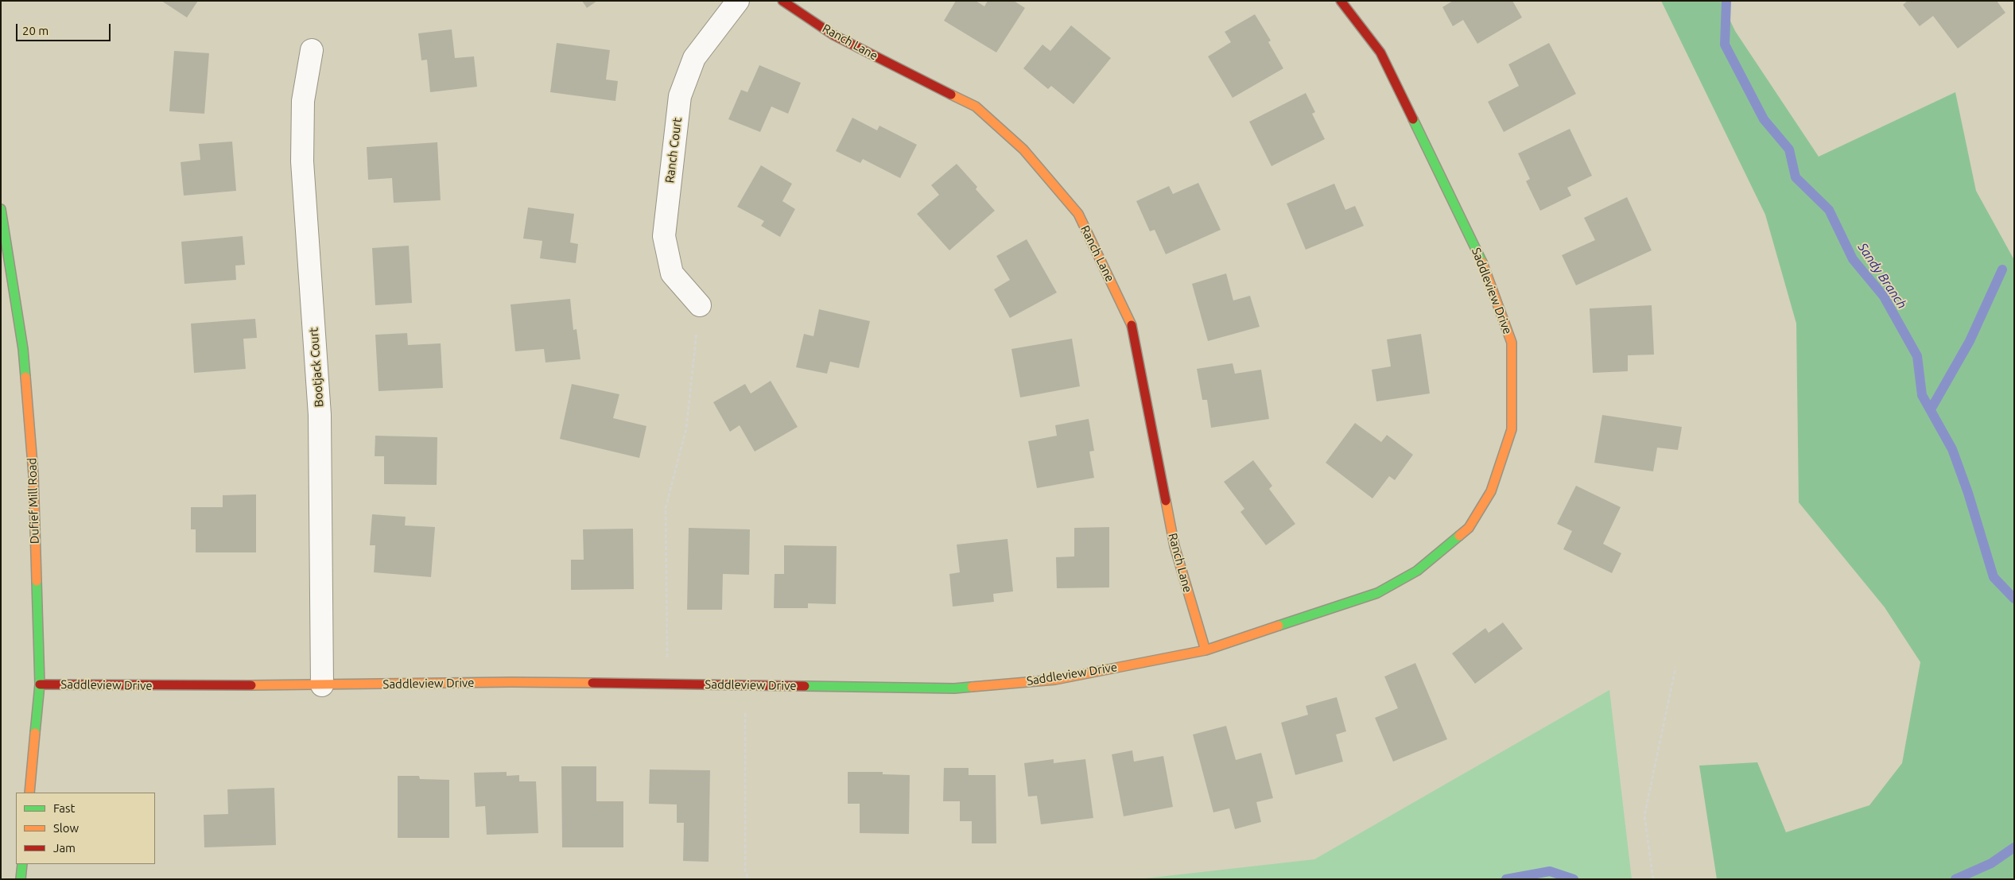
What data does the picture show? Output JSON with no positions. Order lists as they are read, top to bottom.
{
  "streets": {
    "street": [
      "Ranch Lane",
      "Ranch Court",
      "Saddleview Drive",
      "Bootjack Court",
      "Dufief Mill Road"
    ]
  },
  "crossings": [
    ["Ranch Lane", "Saddleview Drive"],
    ["Saddleview Drive", "Bootjack Court"],
    ["Saddleview Drive", "Dufief Mill Road"]
  ],
  "water": ["Sandy Branch"],
  "legend": ["Fast", "Slow", "Jam"],
  "scale_bar": "20 m"
}
